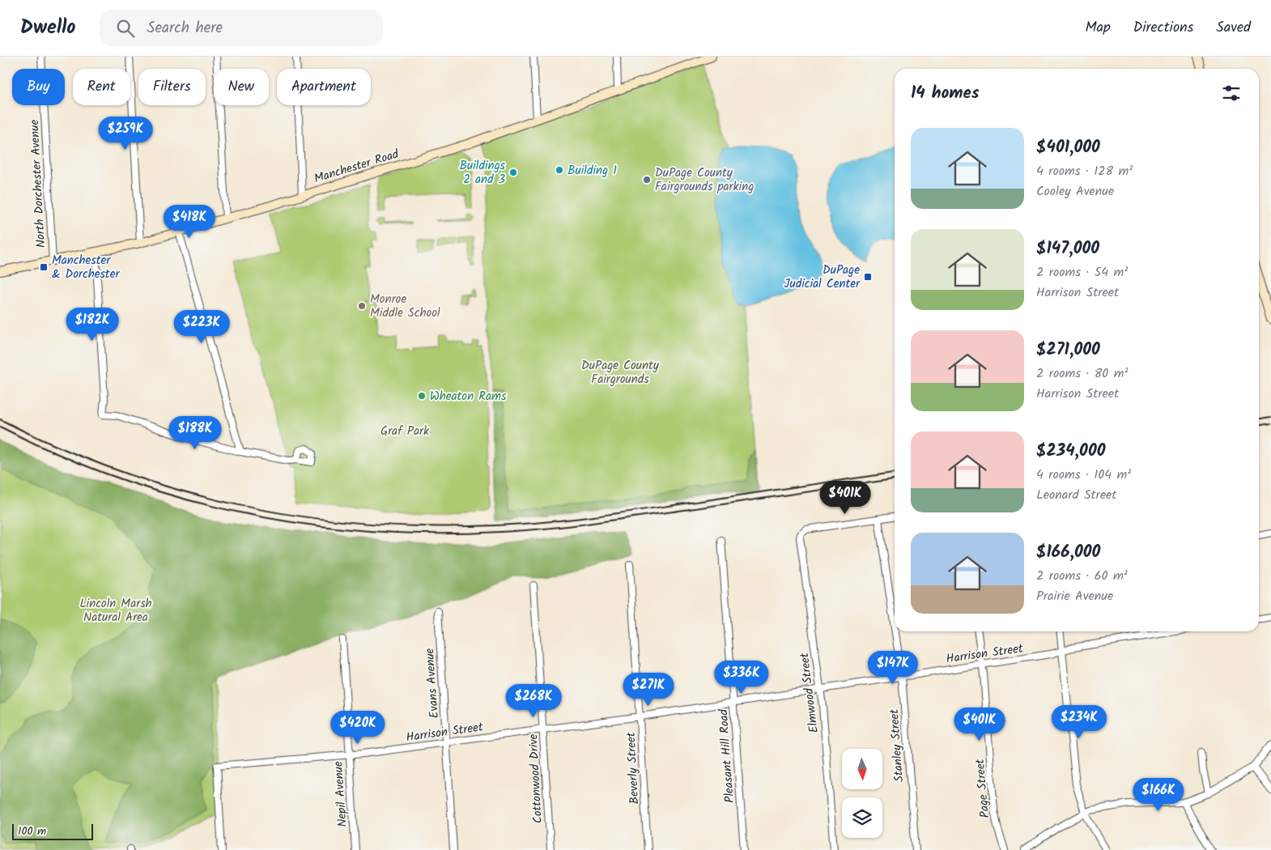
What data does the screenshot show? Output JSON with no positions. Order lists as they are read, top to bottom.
{
  "streets": {
    "street": [
      "Manchester Road",
      "North Dorchester Avenue",
      "Harrison Street",
      "Evans Avenue",
      "Elmwood Street",
      "Stanley Street",
      "Pleasant Hill Road",
      "Beverly Street",
      "Cottonwood Drive",
      "Page Street",
      "Nepil Avenue"
    ]
  },
  "crossings": [
    ["Manchester Road", "North Dorchester Avenue"],
    ["Harrison Street", "Evans Avenue"],
    ["Harrison Street", "Elmwood Street"],
    ["Harrison Street", "Stanley Street"],
    ["Harrison Street", "Pleasant Hill Road"],
    ["Harrison Street", "Beverly Street"],
    ["Harrison Street", "Cottonwood Drive"],
    ["Harrison Street", "Page Street"],
    ["Harrison Street", "Nepil Avenue"],
    ["Elmwood Street", "Stanley Street"]
  ],
  "parks": ["DuPage County Fairgrounds", "Graf Park", "Lincoln Marsh Natural Area"],
  "places": {
    "other": [
      "Building 1",
      "Buildings 2 and 3",
      "DuPage County Fairgrounds parking",
      "Monroe Middle School",
      "Wheaton Rams"
    ],
    "transit": ["Manchester & Dorchester", "DuPage Judicial Center"]
  },
  "scale_bar": "100 m",
  "north": "bottom",
  "page": {
    "header": "Dwello",
    "search": "Search here",
    "nav": ["Map", "Directions", "Saved"],
    "chip": [
      "Buy",
      "Rent",
      "Filters",
      "New",
      "Apartment"
    ],
    "heading": "14 homes",
    "price": [
      "$259K",
      "$418K",
      "$182K",
      "$223K",
      "$188K",
      "$401K",
      "$147K",
      "$336K",
      "$271K",
      "$268K",
      "$234K",
      "$401K",
      "$420K",
      "$166K"
    ],
    "list": [
      {
        "name": "$401,000",
        "note": "4 rooms · 128 m² · Cooley Avenue"
      },
      {
        "name": "$147,000",
        "note": "2 rooms · 54 m² · Harrison Street"
      },
      {
        "name": "$271,000",
        "note": "2 rooms · 80 m² · Harrison Street"
      },
      {
        "name": "$234,000",
        "note": "4 rooms · 104 m² · Leonard Street"
      },
      {
        "name": "$166,000",
        "note": "2 rooms · 60 m² · Prairie Avenue"
      }
    ],
    "scale": "100 m"
  }
}
